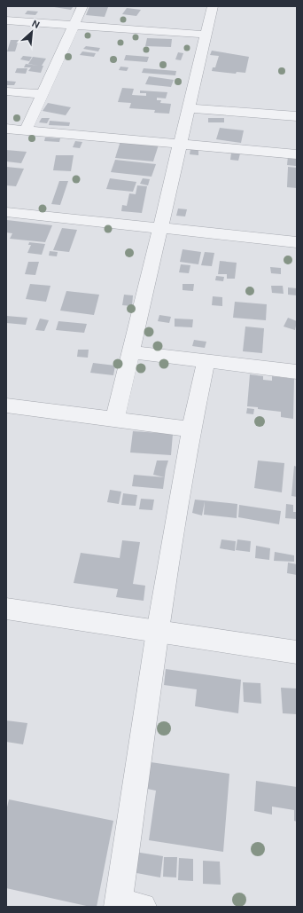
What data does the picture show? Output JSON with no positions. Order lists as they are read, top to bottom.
{
  "north": "top right"
}
